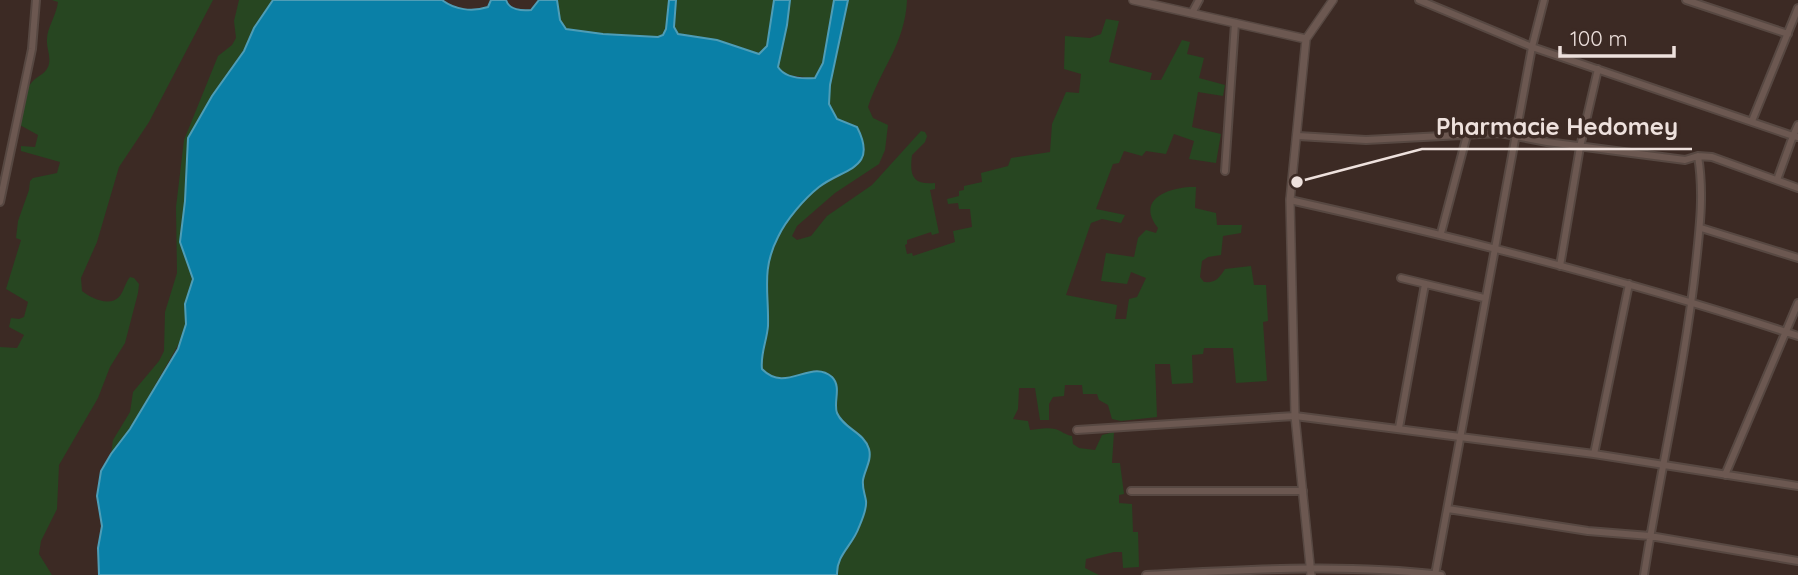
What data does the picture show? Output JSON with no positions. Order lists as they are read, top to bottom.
{
  "places": ["Pharmacie Hedomey"],
  "scale_bar": "100 m"
}
